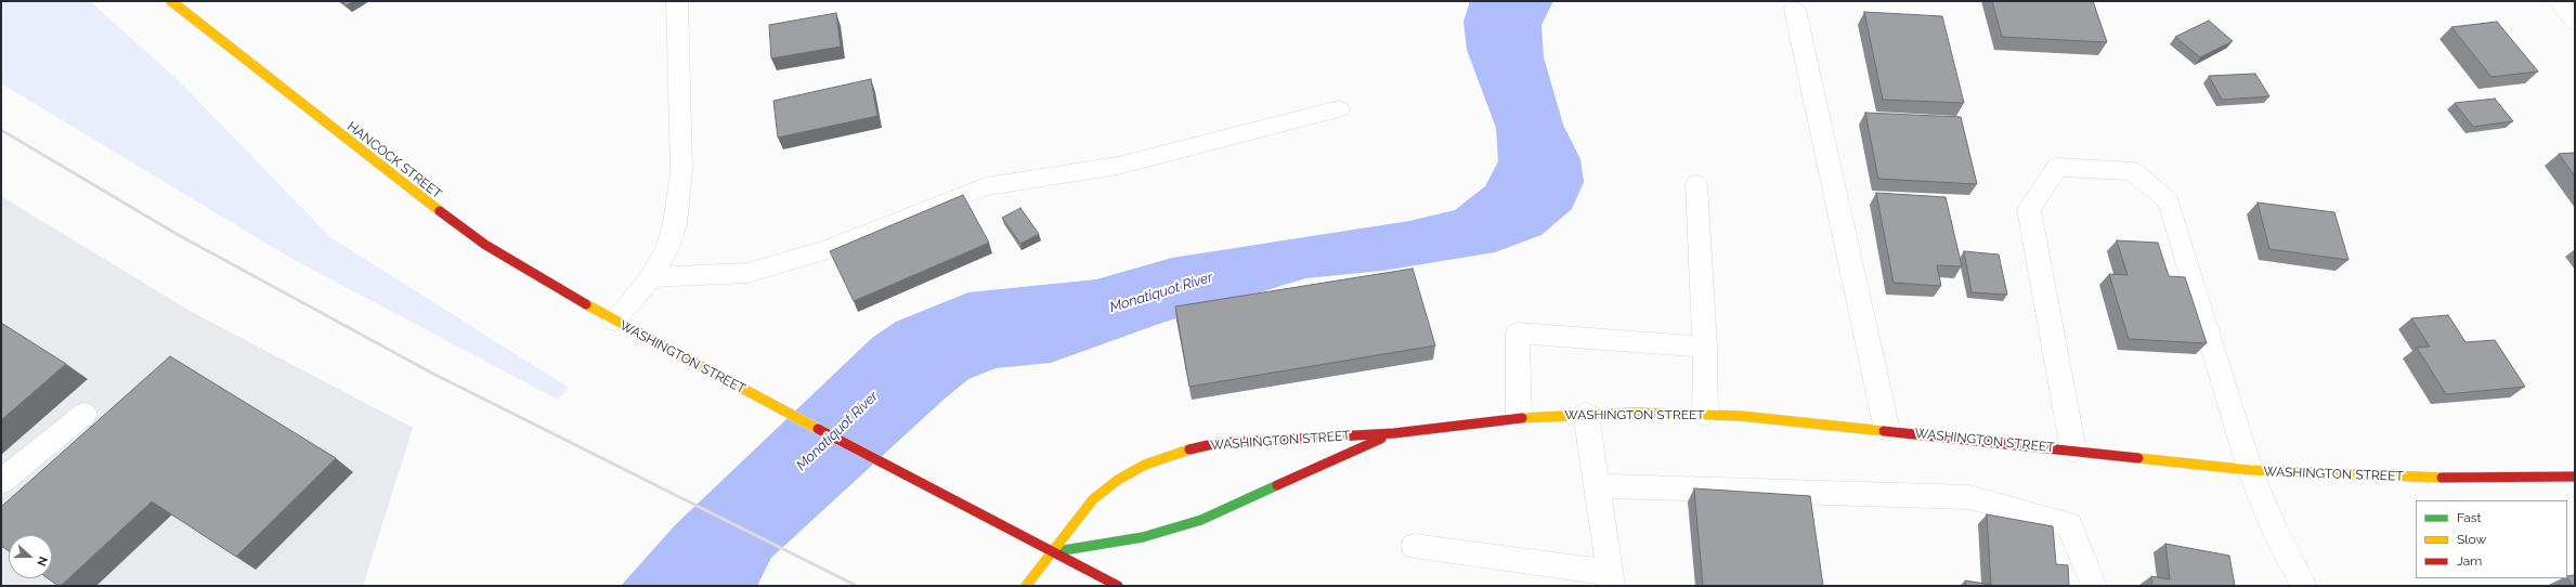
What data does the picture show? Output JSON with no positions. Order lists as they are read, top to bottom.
{
  "streets": {
    "main road": ["HANCOCK STREET", "WASHINGTON STREET"]
  },
  "crossings": [
    ["HANCOCK STREET", "WASHINGTON STREET"]
  ],
  "water": ["Monatiquot River"],
  "legend": ["Fast", "Slow", "Jam"],
  "north": "right"
}
